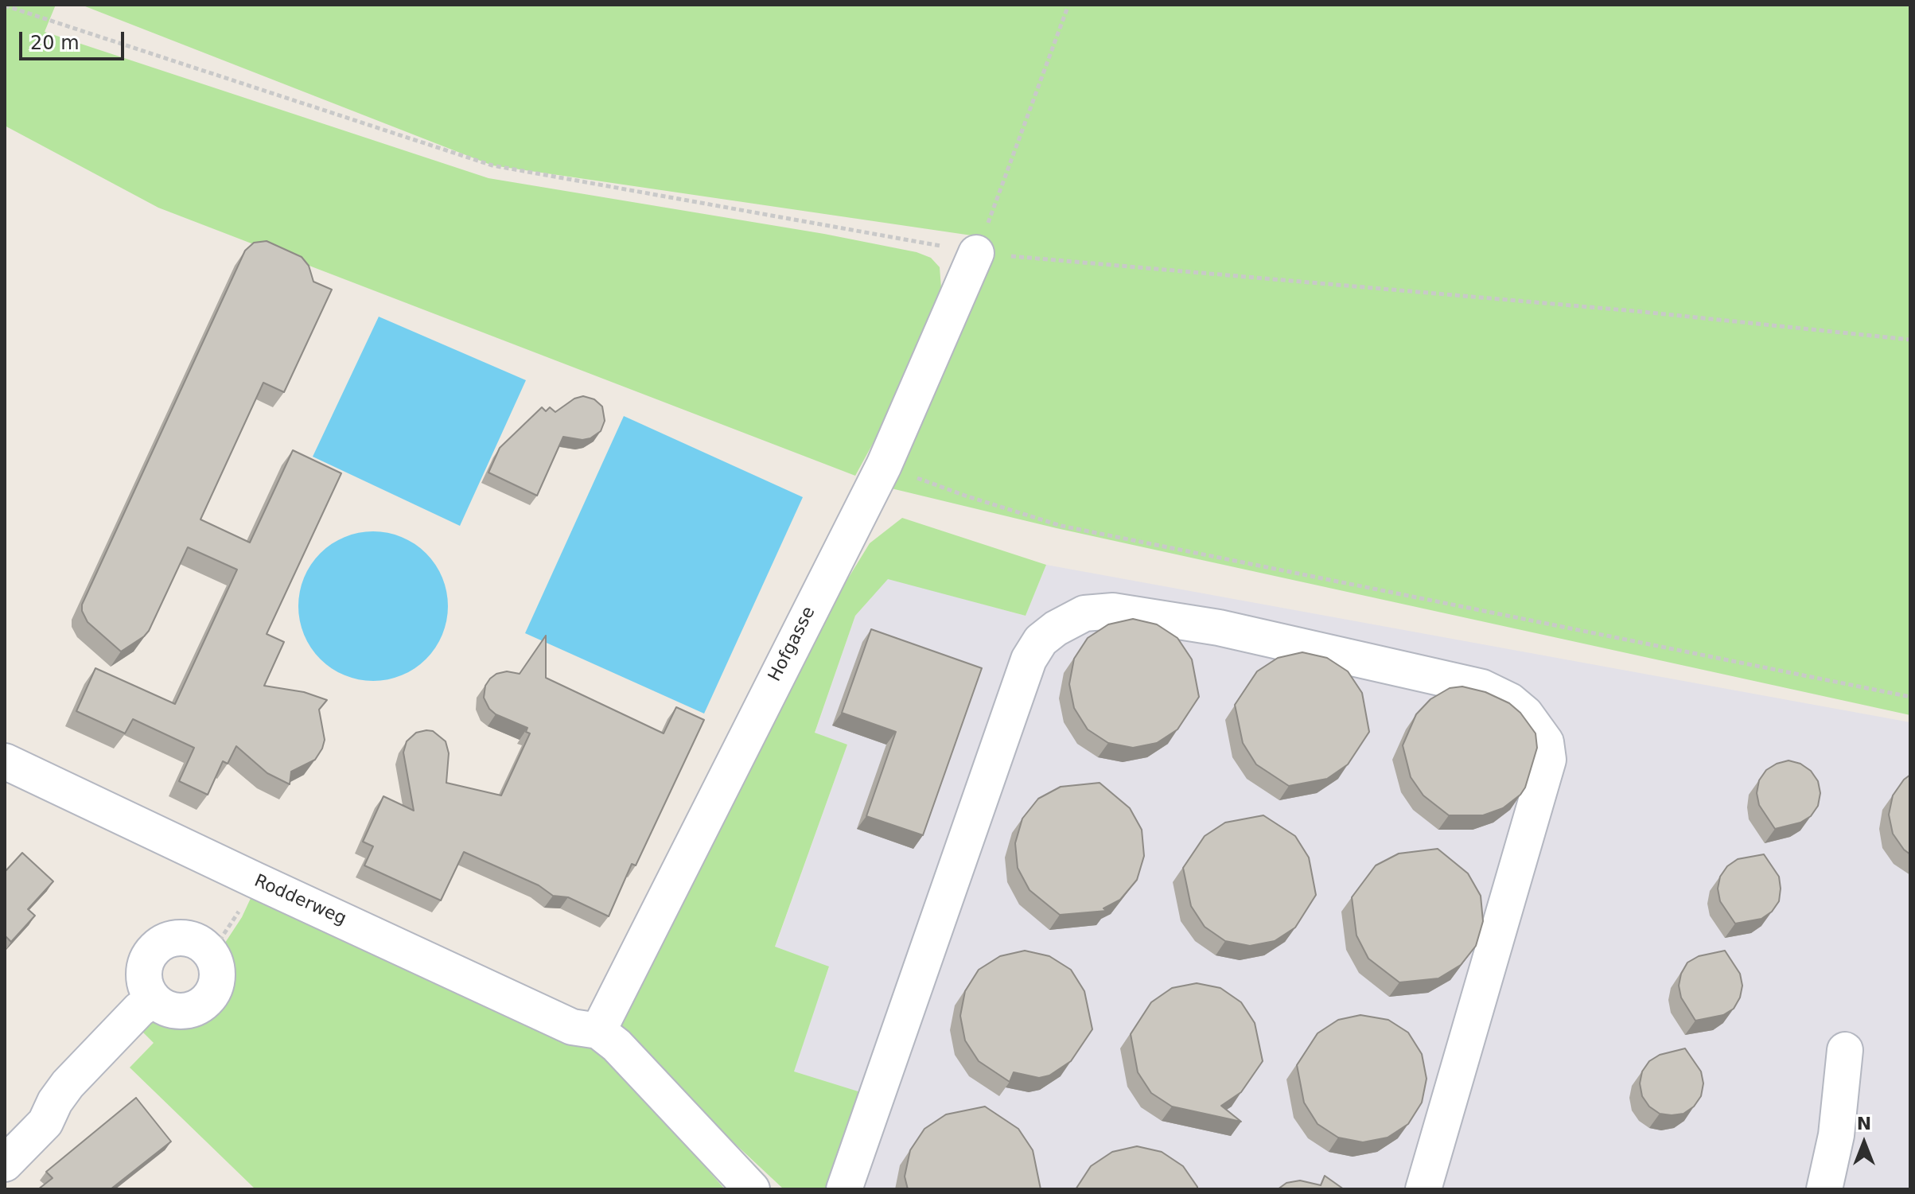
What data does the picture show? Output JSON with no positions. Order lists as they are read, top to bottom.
{
  "streets": {
    "street": ["Hofgasse", "Rodderweg"]
  },
  "crossings": [
    ["Hofgasse", "Rodderweg"]
  ],
  "scale_bar": "20 m",
  "north": "top"
}
